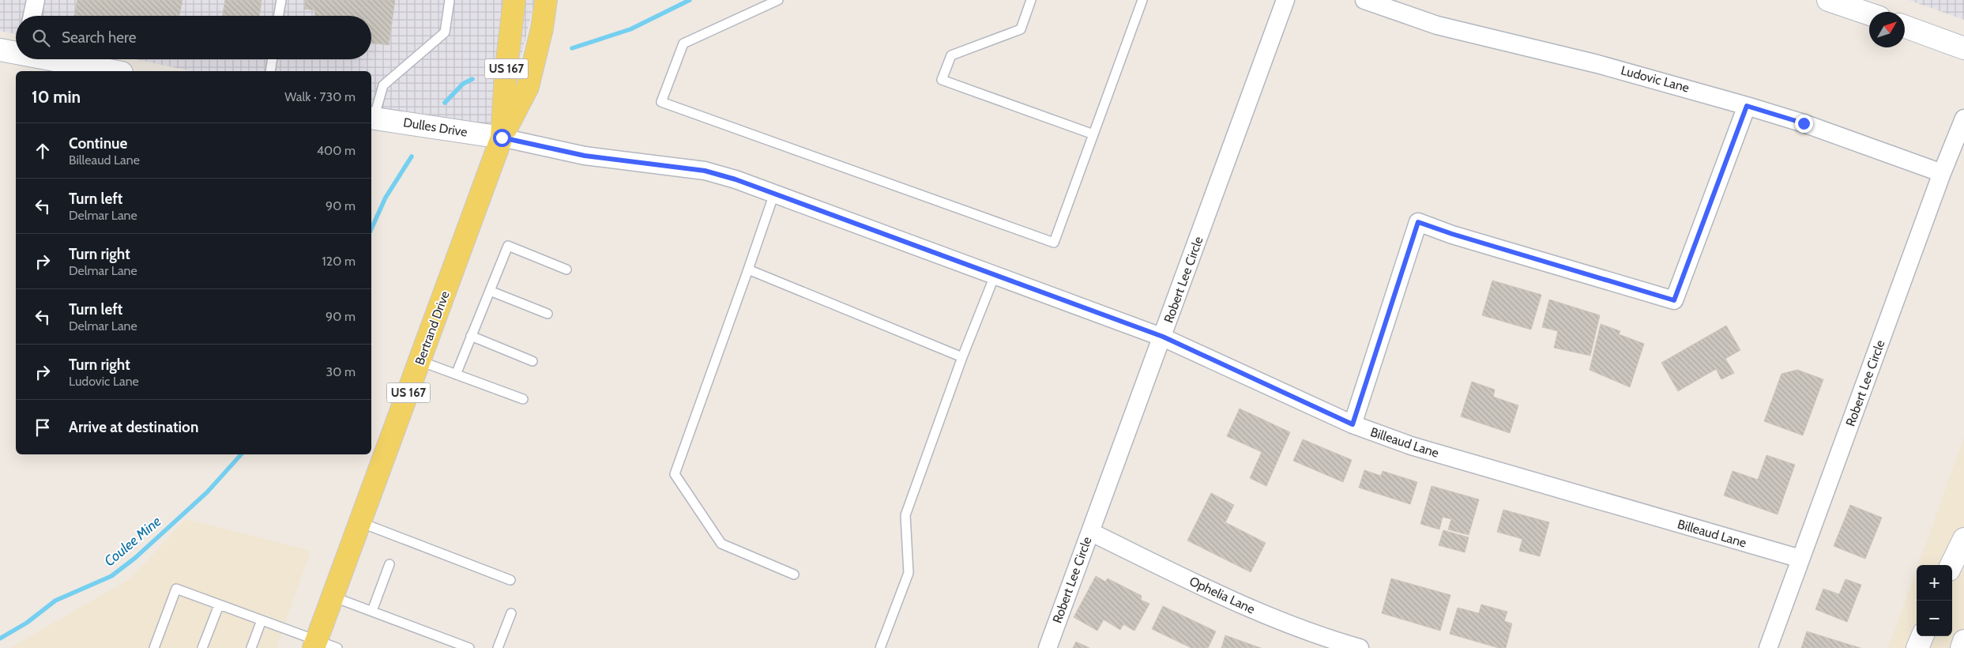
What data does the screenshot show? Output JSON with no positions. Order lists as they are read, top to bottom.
{
  "streets": {
    "main road": ["US 167", "Bertrand Drive"],
    "street": [
      "Ludovic Lane",
      "Dulles Drive",
      "Robert Lee Circle",
      "Billeaud Lane",
      "Ophelia Lane"
    ]
  },
  "crossings": [
    ["US 167", "Dulles Drive"],
    ["US 167", "Bertrand Drive"],
    ["US 167", "Billeaud Lane"],
    ["Ludovic Lane", "Robert Lee Circle"],
    ["Dulles Drive", "Bertrand Drive"],
    ["Dulles Drive", "Billeaud Lane"],
    ["Robert Lee Circle", "Billeaud Lane"],
    ["Robert Lee Circle", "Ophelia Lane"],
    ["Bertrand Drive", "Billeaud Lane"]
  ],
  "water": ["Coulee Mine"],
  "north": "top right",
  "page": {
    "search": "Search here",
    "heading": ["10 min", "Walk · 730 m"],
    "list": [
      ["Continue", "Billeaud Lane", "400 m"],
      ["Turn left", "Delmar Lane", "90 m"],
      ["Turn right", "Delmar Lane", "120 m"],
      ["Turn left", "Delmar Lane", "90 m"],
      ["Turn right", "Ludovic Lane", "30 m"],
      "Arrive at destination"
    ],
    "map_buttons": ["+", "−"]
  }
}
